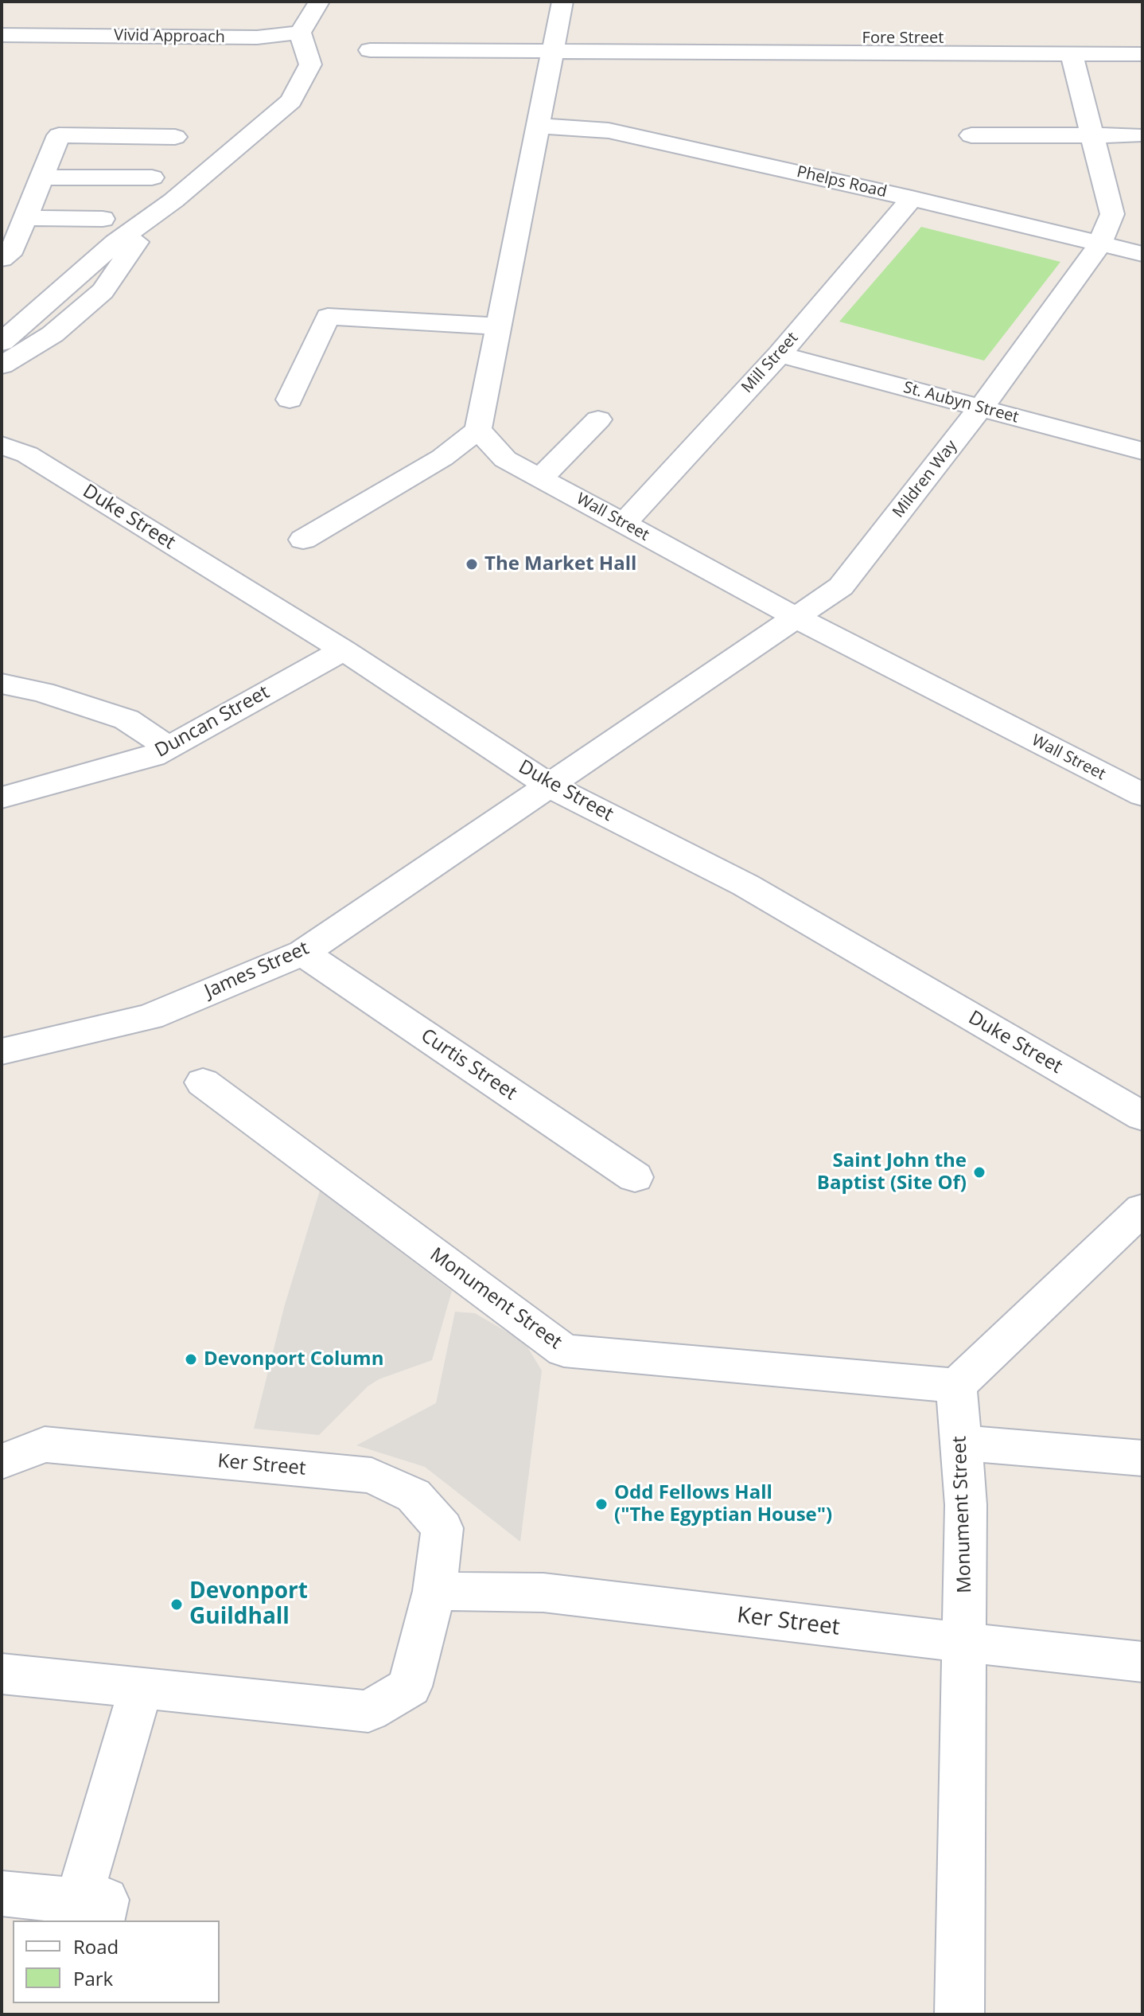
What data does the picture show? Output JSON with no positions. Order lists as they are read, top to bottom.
{
  "streets": {
    "street": [
      "Vivid Approach",
      "Fore Street",
      "Phelps Road",
      "Mill Street",
      "St. Aubyn Street",
      "Mildren Way",
      "Duke Street",
      "Wall Street",
      "Duncan Street",
      "James Street",
      "Curtis Street",
      "Monument Street",
      "Ker Street"
    ]
  },
  "crossings": [
    ["Fore Street", "Mildren Way"],
    ["Phelps Road", "Mill Street"],
    ["Phelps Road", "Mildren Way"],
    ["Mill Street", "St. Aubyn Street"],
    ["Mill Street", "Wall Street"],
    ["St. Aubyn Street", "Mildren Way"],
    ["Mildren Way", "Duke Street"],
    ["Mildren Way", "Wall Street"],
    ["Mildren Way", "James Street"],
    ["Duke Street", "Duncan Street"],
    ["Duke Street", "James Street"],
    ["James Street", "Curtis Street"],
    ["Monument Street", "Ker Street"]
  ],
  "places": [
    "The Market Hall",
    "Saint John the Baptist (Site Of)",
    "Devonport Column",
    "Odd Fellows Hall (\"The Egyptian House\")",
    "Devonport Guildhall"
  ],
  "legend": ["Road", "Park"]
}
